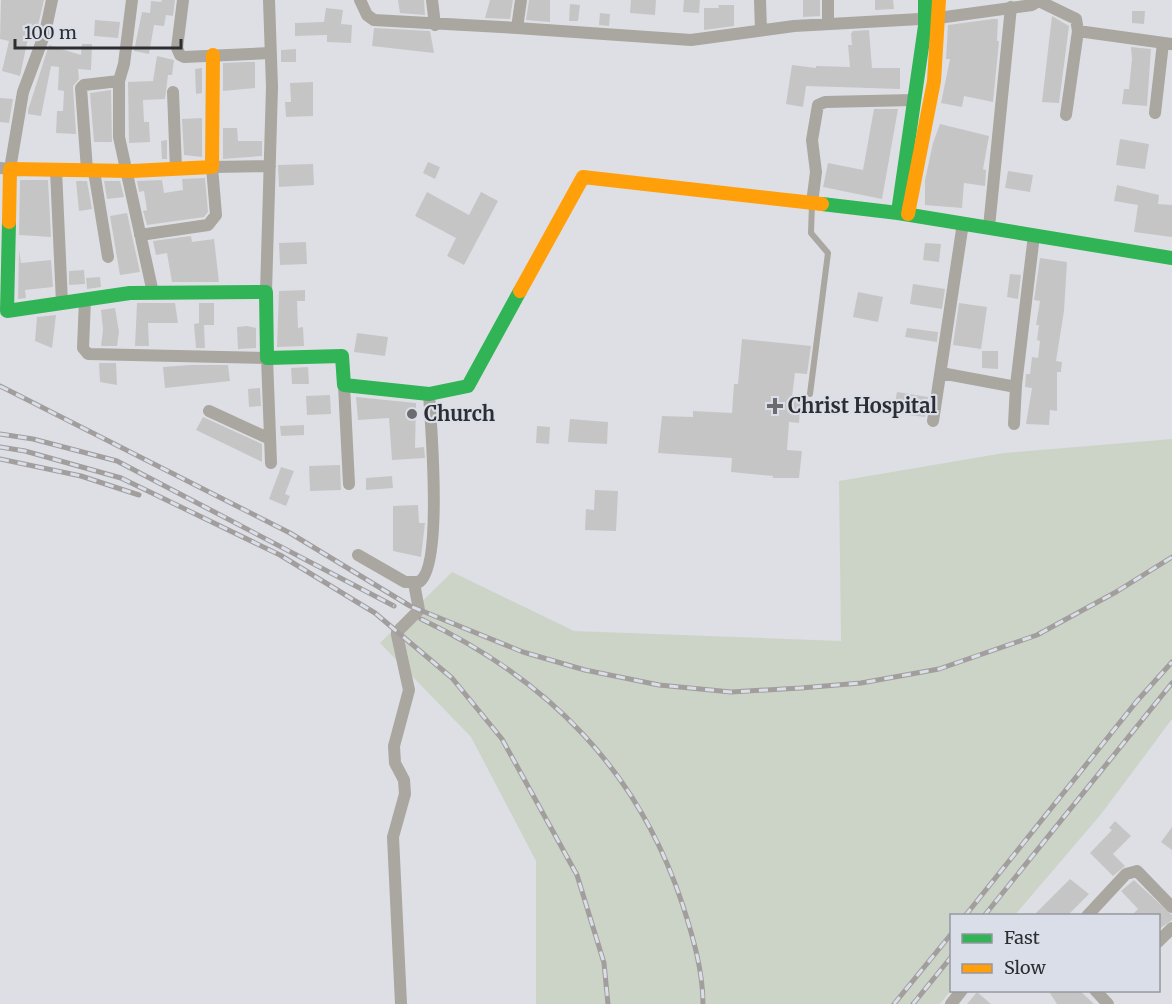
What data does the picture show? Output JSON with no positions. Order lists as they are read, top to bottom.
{
  "places": {
    "health": ["Christ Hospital"],
    "other": ["Church"]
  },
  "legend": ["Fast", "Slow"],
  "scale_bar": "100 m"
}
